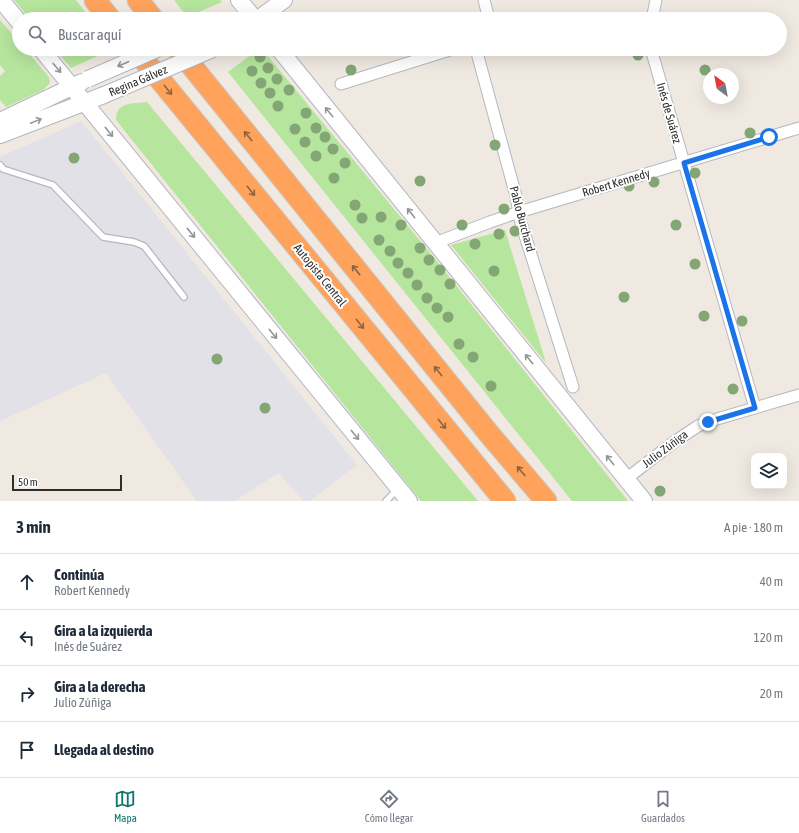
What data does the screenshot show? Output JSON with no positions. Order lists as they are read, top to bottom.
{
  "streets": {
    "highway": ["Autopista Central"],
    "main road": ["Regina Gálvez"],
    "street": [
      "Inés de Suárez",
      "Robert Kennedy",
      "Pablo Burchard",
      "Julio Zúñiga"
    ]
  },
  "crossings": [
    ["Inés de Suárez", "Robert Kennedy"],
    ["Inés de Suárez", "Julio Zúñiga"],
    ["Robert Kennedy", "Pablo Burchard"]
  ],
  "scale_bar": "50 m",
  "north": "top left",
  "page": {
    "search": "Buscar aquí",
    "scale": "50 m",
    "heading": ["3 min", "A pie · 180 m"],
    "list": [
      ["Continúa", "Robert Kennedy", "40 m"],
      ["Gira a la izquierda", "Inés de Suárez", "120 m"],
      ["Gira a la derecha", "Julio Zúñiga", "20 m"],
      "Llegada al destino"
    ],
    "nav": ["Mapa", "Cómo llegar", "Guardados"]
  }
}
